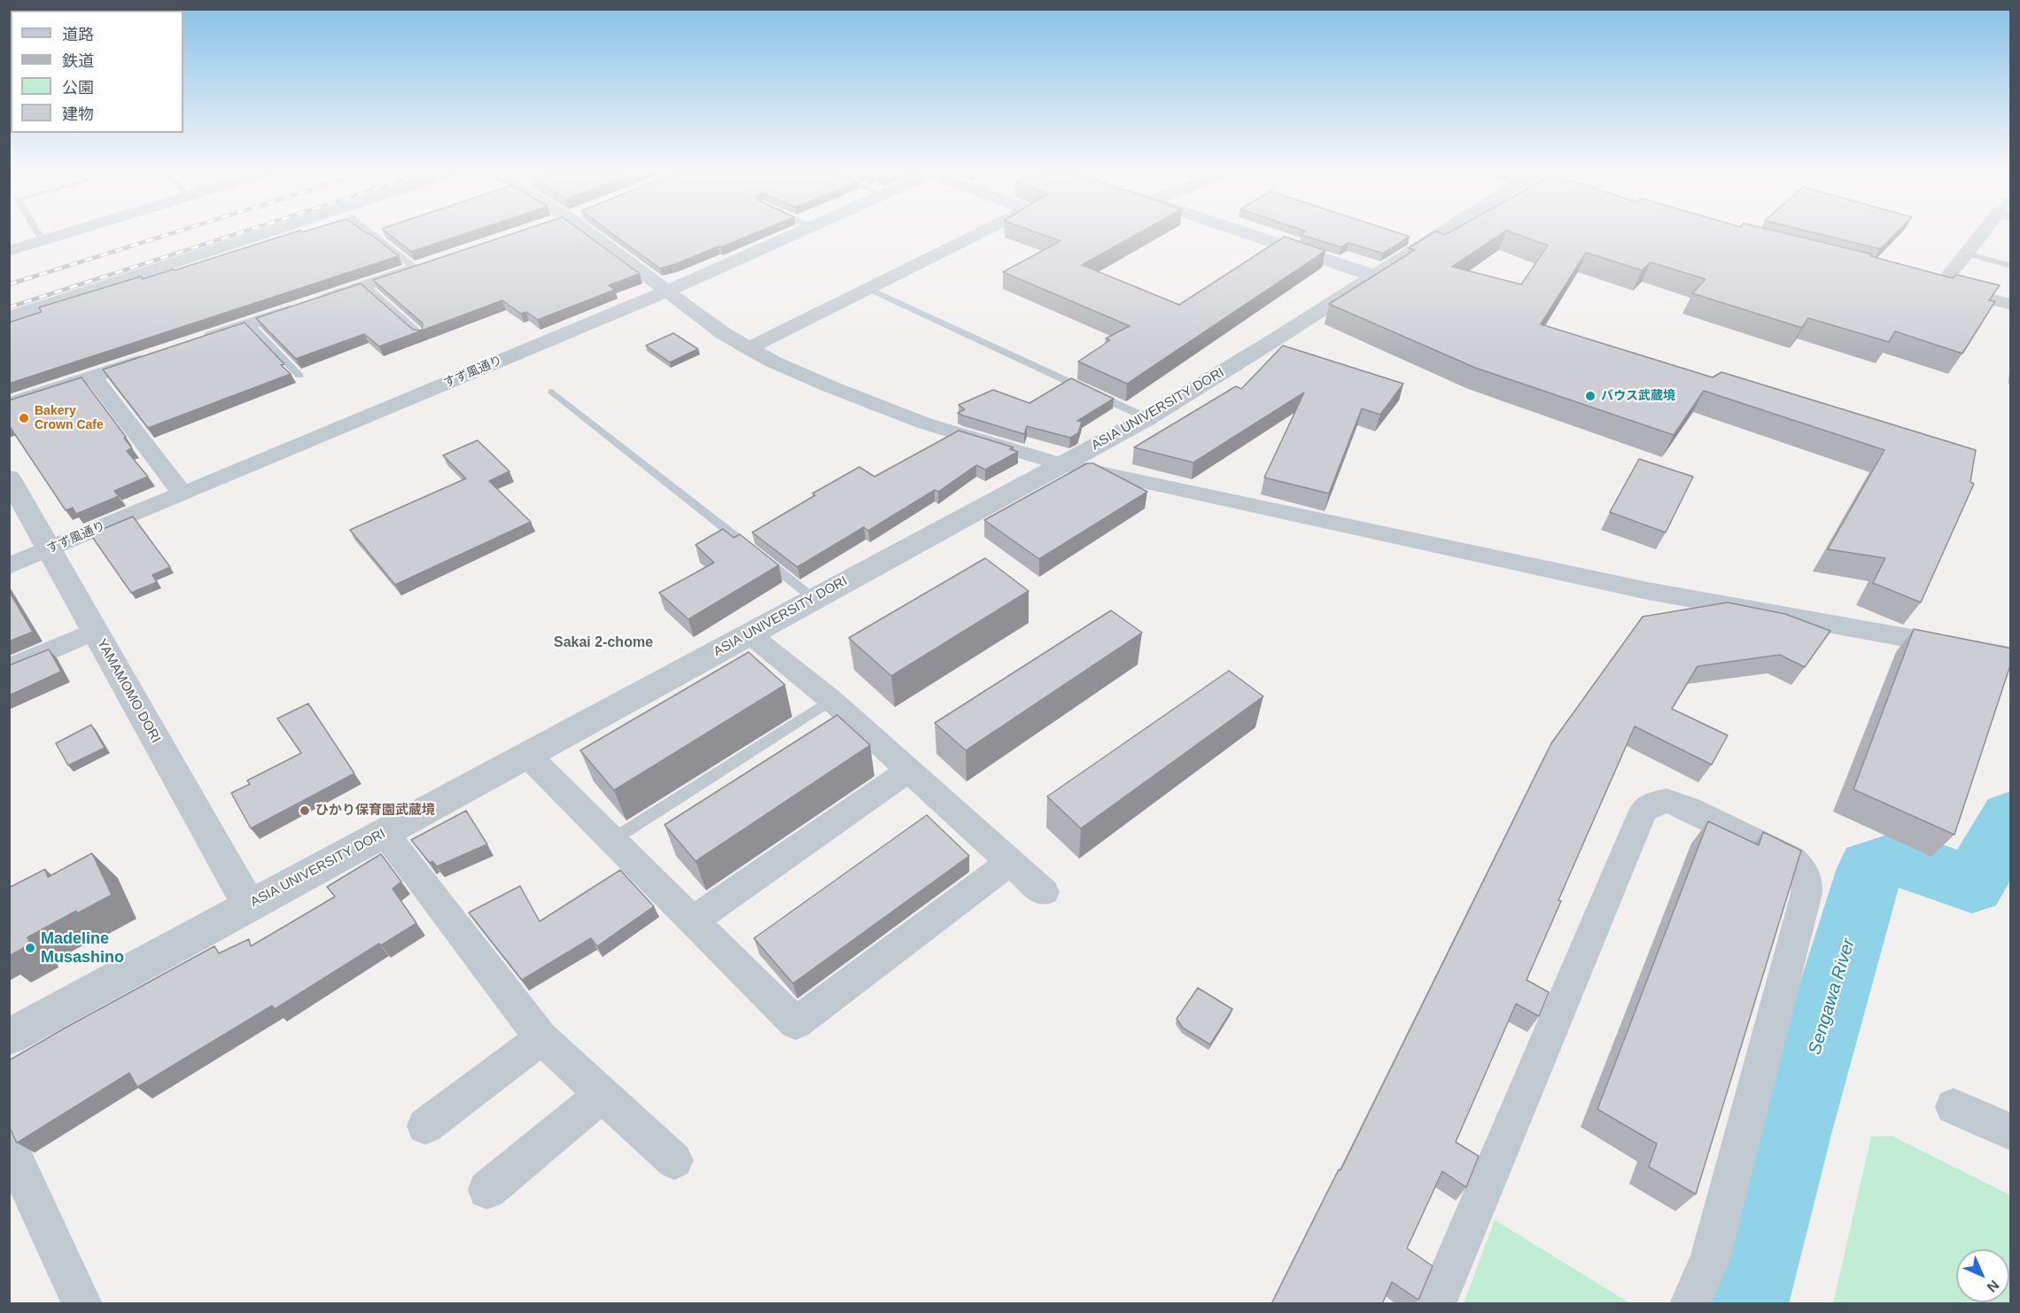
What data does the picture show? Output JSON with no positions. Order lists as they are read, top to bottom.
{
  "streets": {
    "street": ["すず風通り", "ASIA UNIVERSITY DORI", "YAMAMOMO DORI"]
  },
  "crossings": [
    ["すず風通り", "YAMAMOMO DORI"],
    ["ASIA UNIVERSITY DORI", "YAMAMOMO DORI"]
  ],
  "districts": ["Sakai 2-chome"],
  "water": ["Sengawa River"],
  "places": [
    "バウス武蔵境",
    "Bakery Crown Cafe",
    "ひかり保育園武蔵境",
    "Madeline Musashino"
  ],
  "legend": [
    "道路",
    "鉄道",
    "公園",
    "建物"
  ],
  "north": "bottom right"
}
